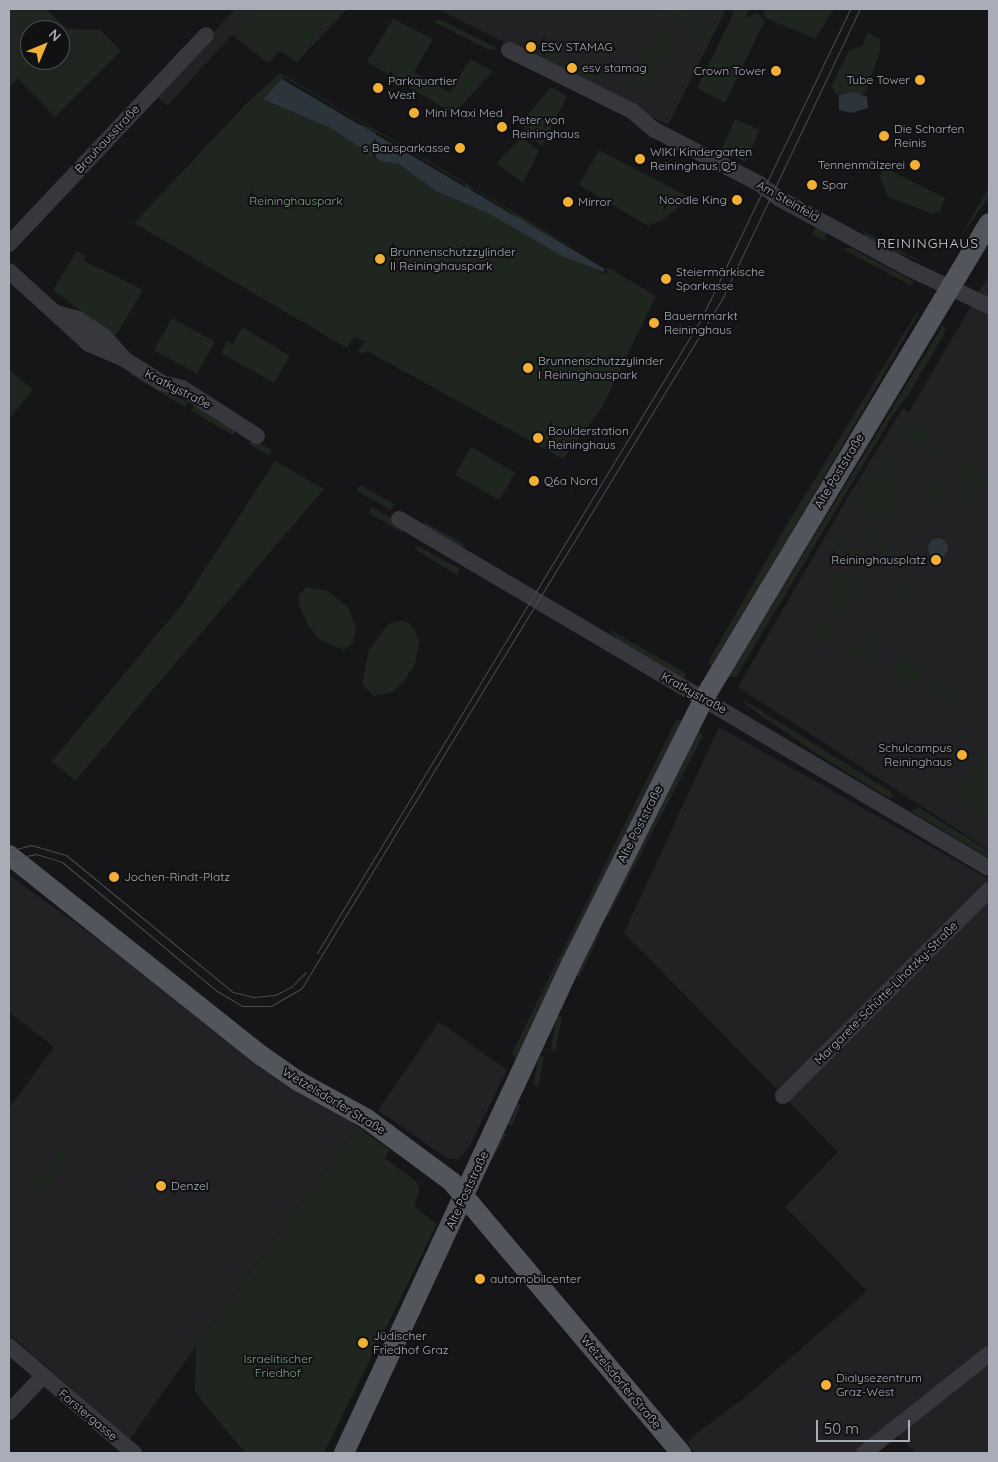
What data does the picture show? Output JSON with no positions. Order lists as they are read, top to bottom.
{
  "streets": {
    "main road": ["Alte Poststraße", "Wetzelsdorfer Straße"],
    "street": [
      "Brauhausstraße",
      "Am Steinfeld",
      "Kratkystraße",
      "Margarete-Schütte-Lihotzky-Straße",
      "Forstergasse"
    ]
  },
  "crossings": [
    ["Am Steinfeld", "Alte Poststraße"],
    ["Kratkystraße", "Alte Poststraße"],
    ["Alte Poststraße", "Wetzelsdorfer Straße"]
  ],
  "districts": ["REININGHAUS"],
  "parks": ["Reininghauspark", "Israelitischer Friedhof"],
  "places": [
    "ESV STAMAG",
    "esv stamag",
    "Crown Tower",
    "Tube Tower",
    "Parkquartier West",
    "Mini Maxi Med",
    "Peter von Reininghaus",
    "Die Scharfen Reinis",
    "s Bausparkasse",
    "WIKI Kindergarten Reininghaus Q5",
    "Tennenmälzerei",
    "Spar",
    "Noodle King",
    "Mirror",
    "Brunnenschutzzylinder II Reininghauspark",
    "Steiermärkische Sparkasse",
    "Bauernmarkt Reininghaus",
    "Brunnenschutzzylinder I Reininghauspark",
    "Boulderstation Reininghaus",
    "Q6a Nord",
    "Reininghausplatz",
    "Schulcampus Reininghaus",
    "Jochen-Rindt-Platz",
    "Denzel",
    "automobilcenter",
    "Jüdischer Friedhof Graz",
    "Dialysezentrum Graz-West"
  ],
  "scale_bar": "50 m",
  "north": "top right"
}
